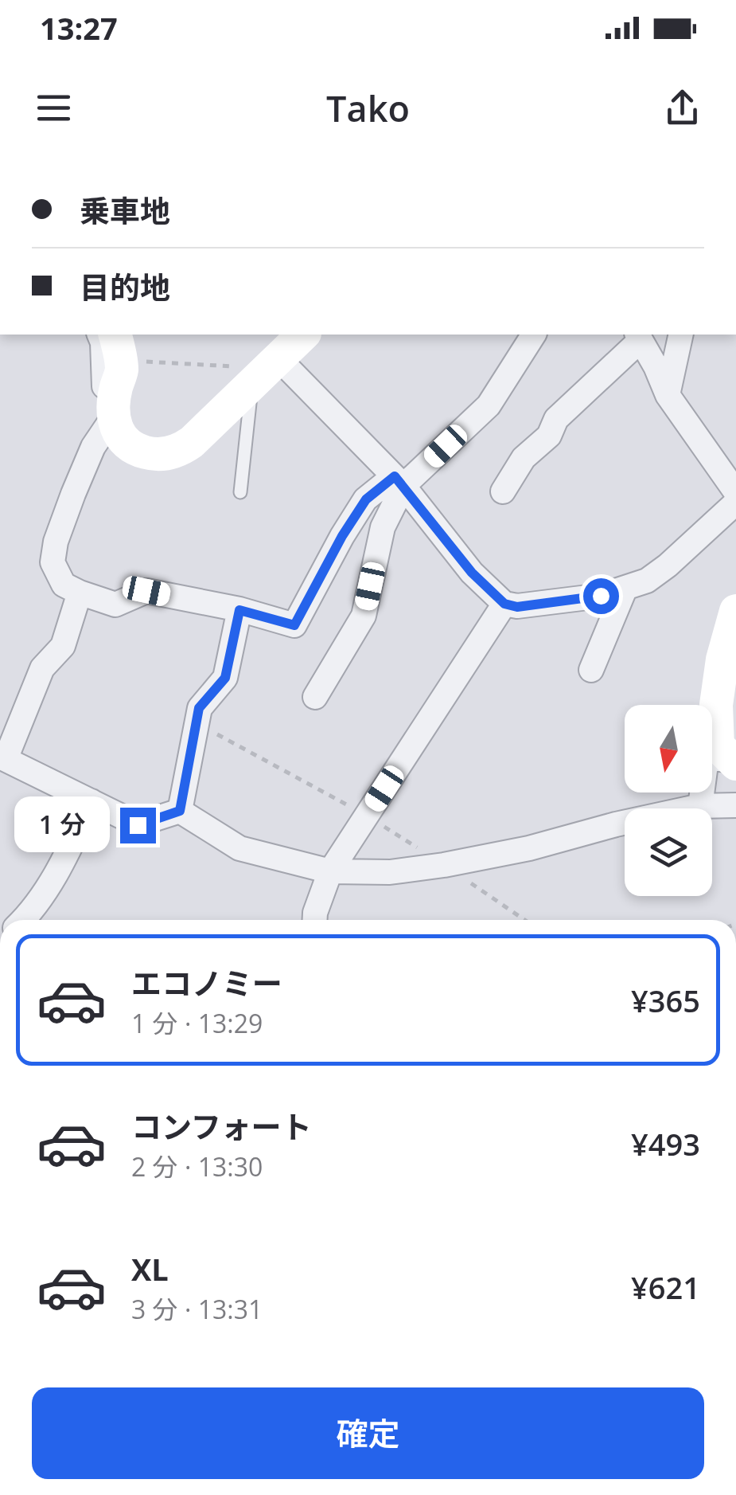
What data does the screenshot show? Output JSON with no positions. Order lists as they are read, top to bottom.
{
  "north": "bottom",
  "page": {
    "status": "13:27",
    "header": "Tako",
    "banner": ["乗車地", "目的地"],
    "bubble": "1 分",
    "list": [
      {
        "name": "エコノミー",
        "note": "1 分 · 13:29",
        "value": "¥365"
      },
      {
        "name": "コンフォート",
        "note": "2 分 · 13:30",
        "value": "¥493"
      },
      {
        "name": "XL",
        "note": "3 分 · 13:31",
        "value": "¥621"
      }
    ],
    "buttons": "確定"
  }
}
